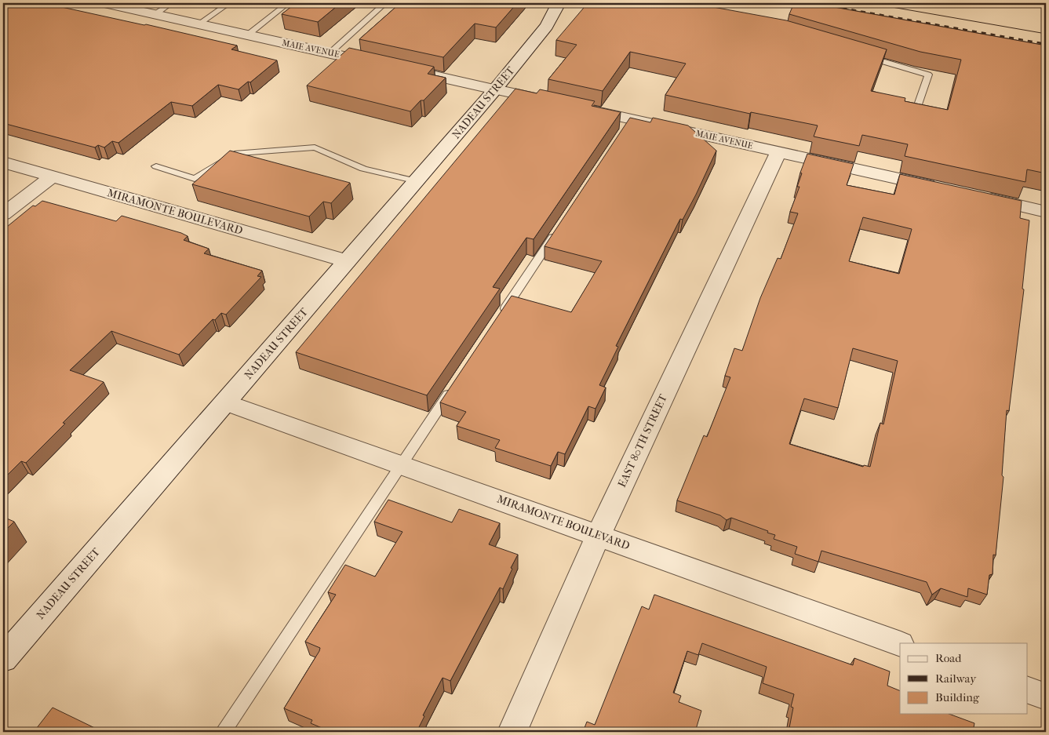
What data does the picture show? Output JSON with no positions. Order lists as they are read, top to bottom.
{
  "streets": {
    "street": [
      "MAIE AVENUE",
      "NADEAU STREET",
      "MIRAMONTE BOULEVARD",
      "EAST 80TH STREET"
    ]
  },
  "crossings": [
    ["MAIE AVENUE", "EAST 80TH STREET"],
    ["NADEAU STREET", "MIRAMONTE BOULEVARD"],
    ["MIRAMONTE BOULEVARD", "EAST 80TH STREET"]
  ],
  "legend": ["Road", "Railway", "Building"]
}
